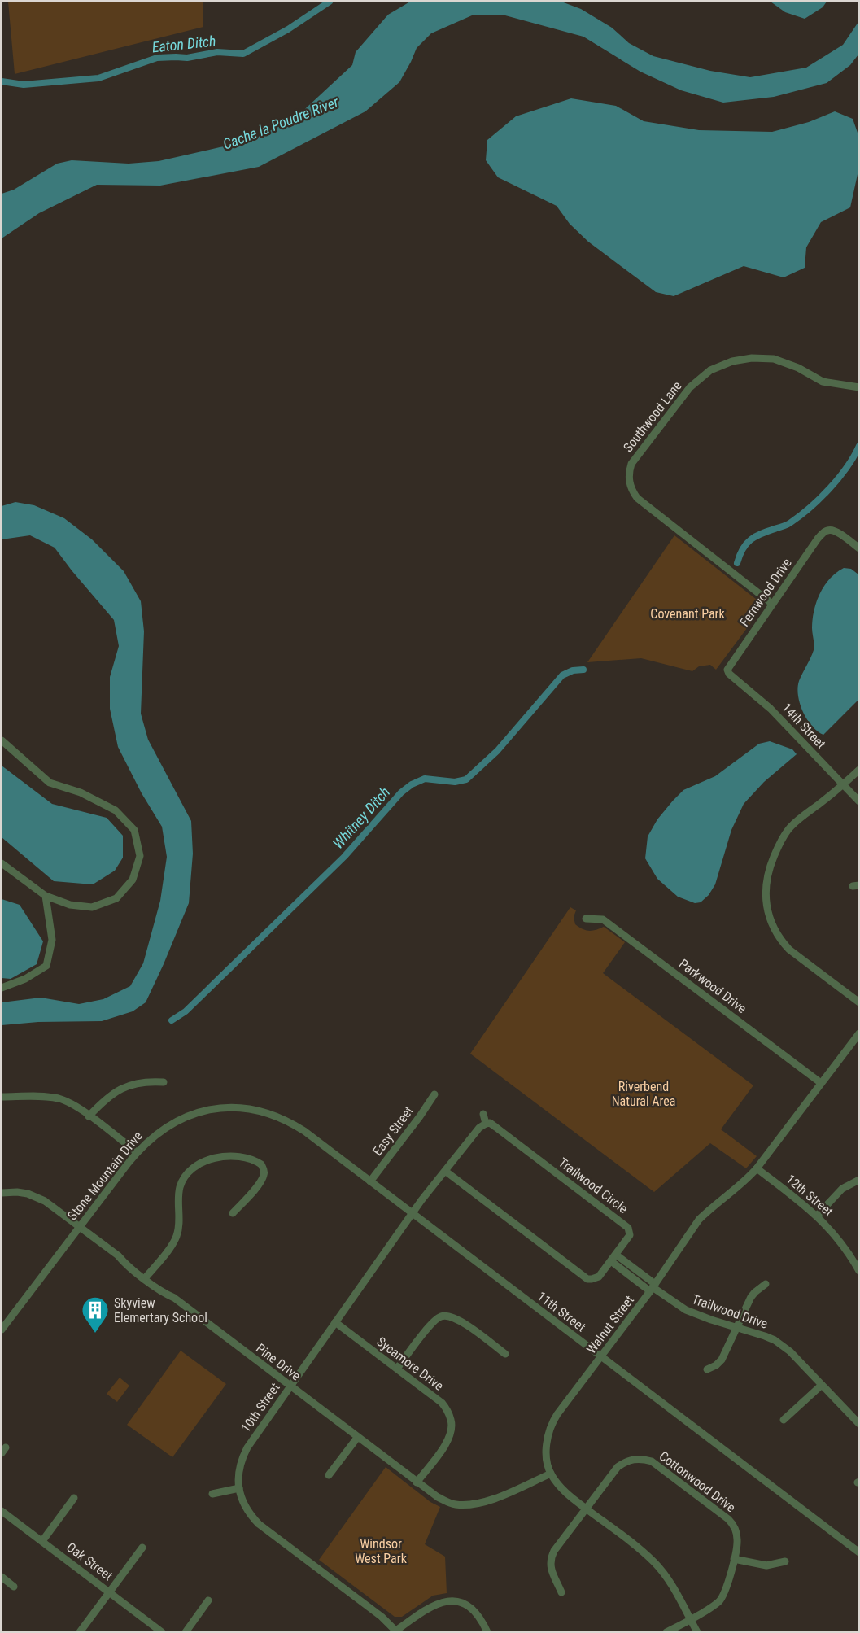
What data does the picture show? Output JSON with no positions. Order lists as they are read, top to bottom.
{
  "streets": {
    "street": [
      "Southwood Lane",
      "Fernwood Drive",
      "14th Street",
      "Parkwood Drive",
      "Easy Street",
      "Stone Mountain Drive",
      "Trailwood Circle",
      "12th Street",
      "11th Street",
      "Trailwood Drive",
      "Walnut Street",
      "Pine Drive",
      "Sycamore Drive",
      "10th Street",
      "Cottonwood Drive",
      "Oak Street"
    ]
  },
  "crossings": [
    ["Southwood Lane", "Fernwood Drive"],
    ["Fernwood Drive", "14th Street"],
    ["Parkwood Drive", "Walnut Street"],
    ["Easy Street", "11th Street"],
    ["Stone Mountain Drive", "11th Street"],
    ["Stone Mountain Drive", "Pine Drive"],
    ["Trailwood Circle", "10th Street"],
    ["12th Street", "Walnut Street"],
    ["11th Street", "Walnut Street"],
    ["11th Street", "10th Street"],
    ["Trailwood Drive", "Walnut Street"],
    ["Walnut Street", "Pine Drive"],
    ["Pine Drive", "Sycamore Drive"],
    ["Pine Drive", "10th Street"],
    ["Sycamore Drive", "10th Street"]
  ],
  "water": ["Eaton Ditch", "Cache la Poudre River", "Whitney Ditch"],
  "parks": ["Covenant Park", "Riverbend Natural Area", "Windsor West Park"],
  "places": {
    "building": ["Skyview Elemertary School"]
  }
}
